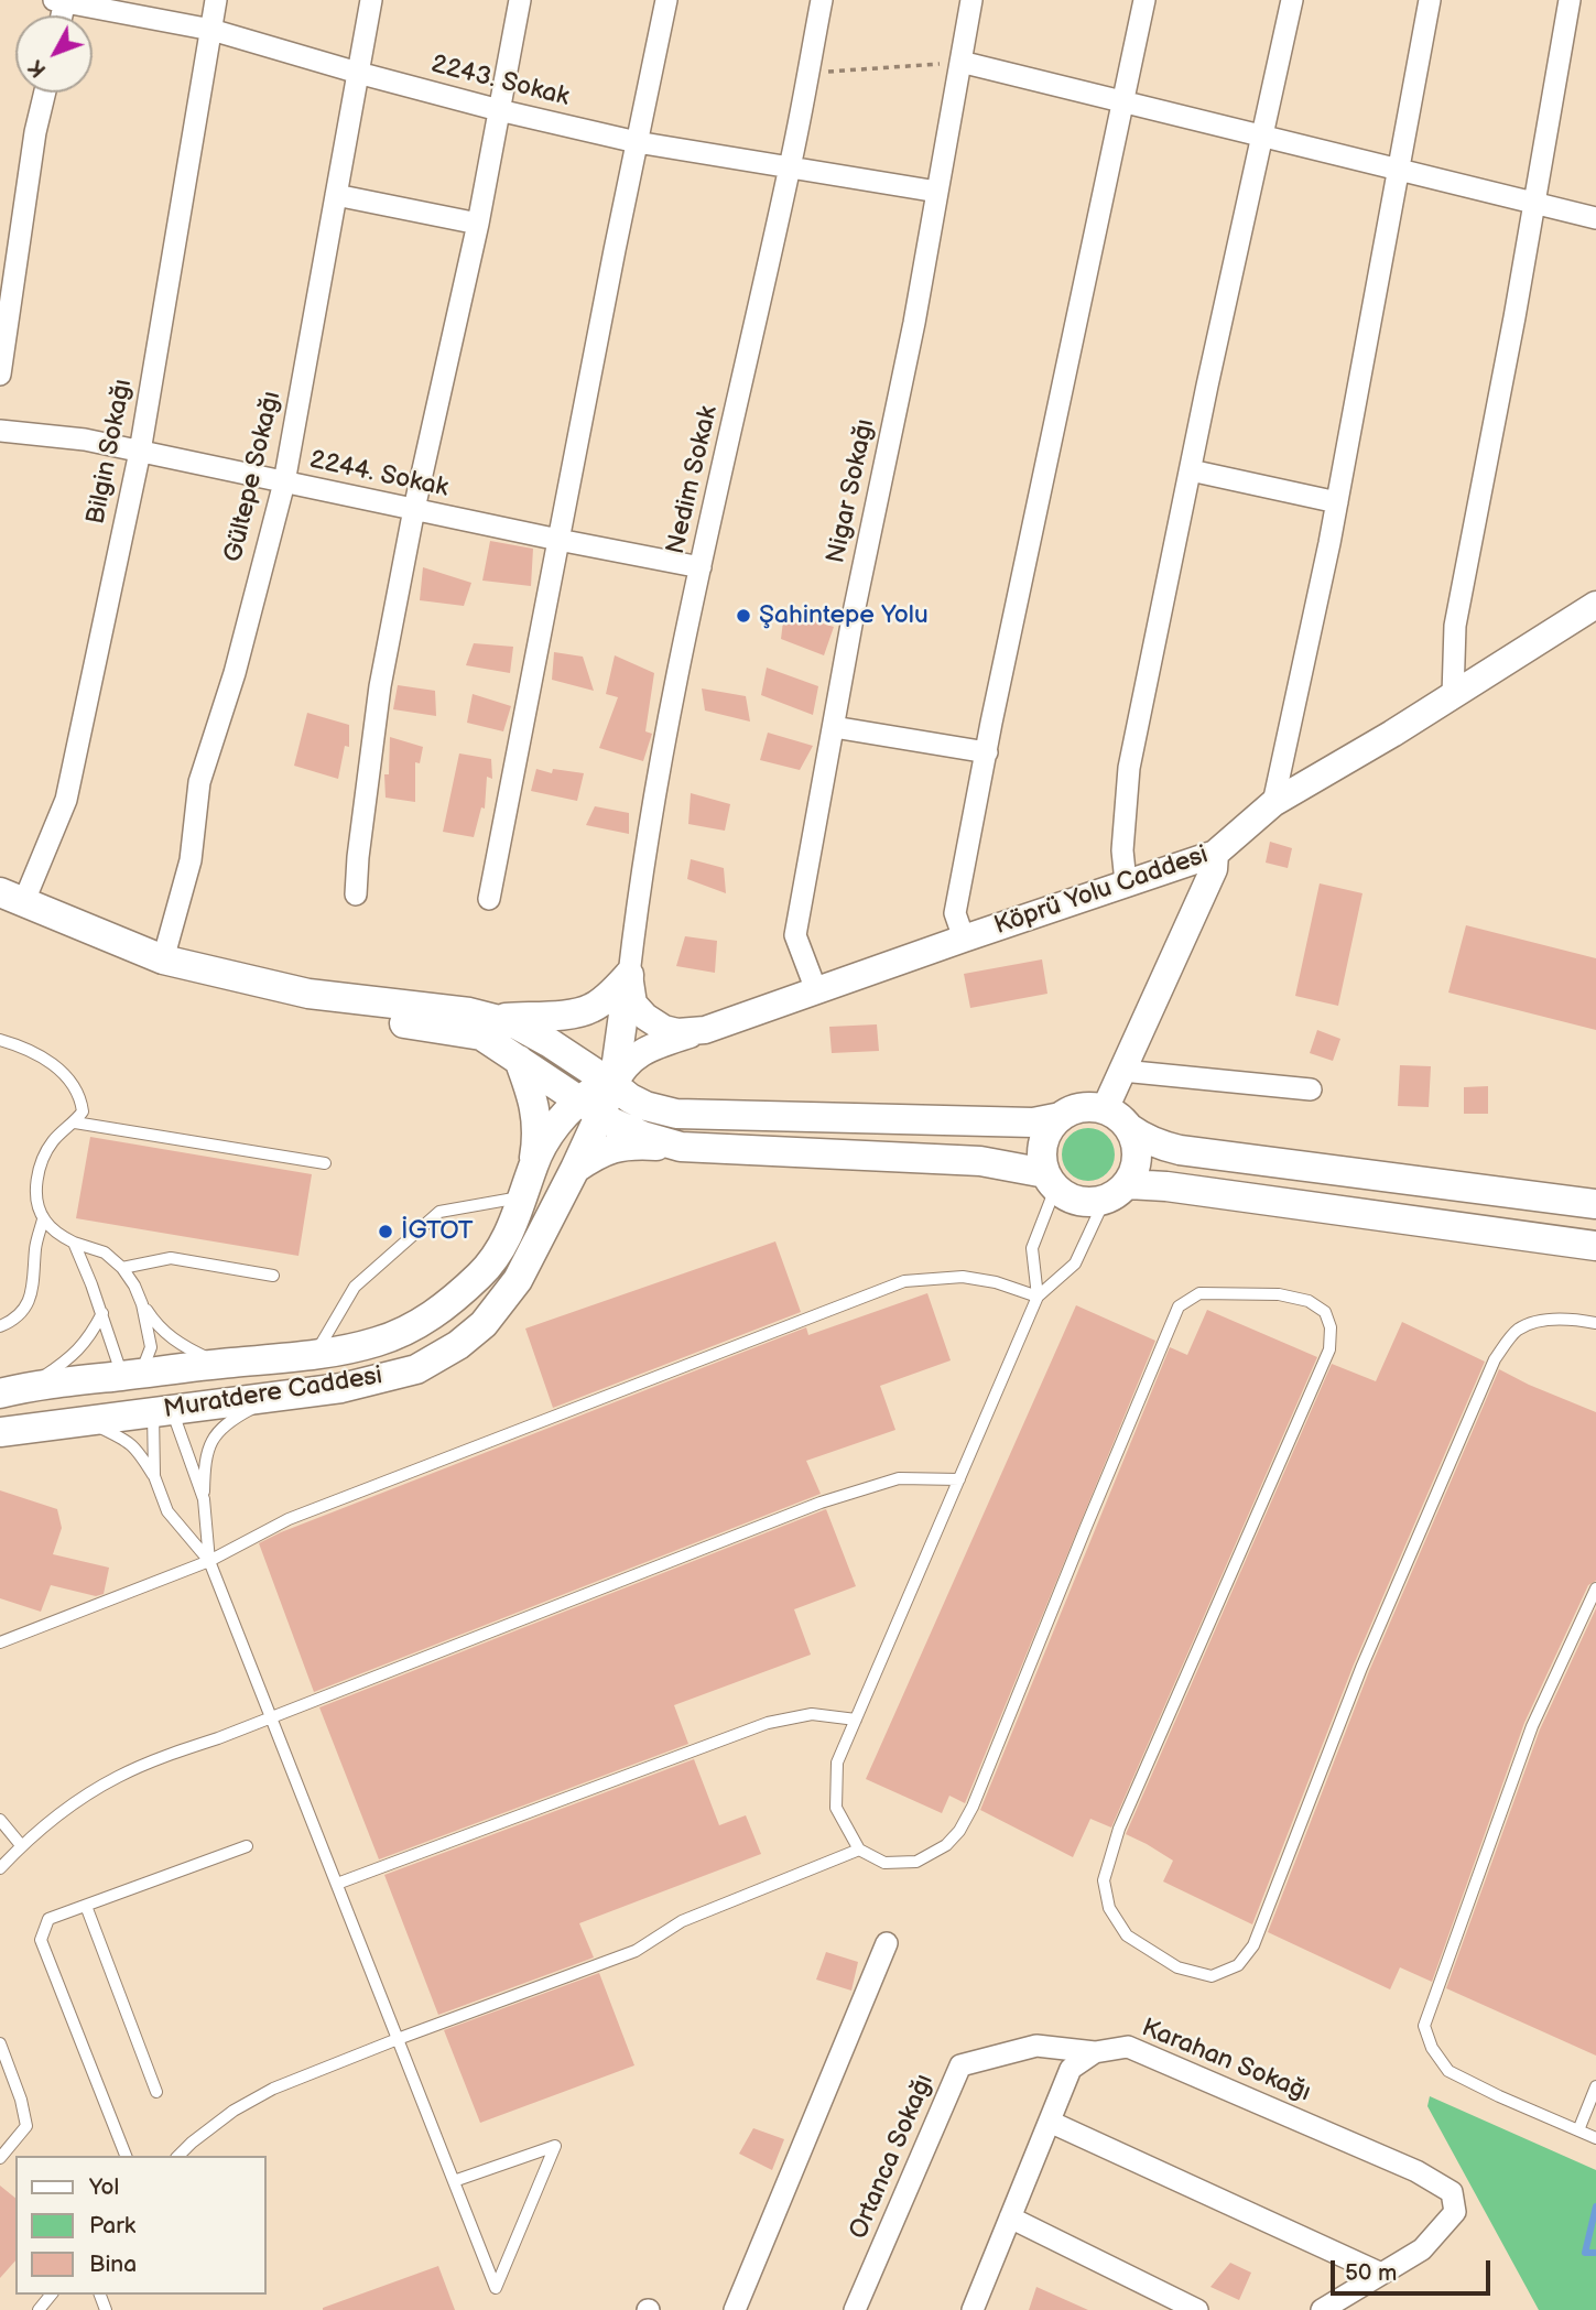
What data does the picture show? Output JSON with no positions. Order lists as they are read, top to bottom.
{
  "streets": {
    "main road": ["Muratdere Caddesi"],
    "street": [
      "2243. Sokak",
      "Bilgin Sokağı",
      "2244. Sokak",
      "Gültepe Sokağı",
      "Nedim Sokak",
      "Nigar Sokağı",
      "Köprü Yolu Caddesi",
      "Karahan Sokağı",
      "Ortanca Sokağı"
    ]
  },
  "crossings": [
    ["2243. Sokak", "Bilgin Sokağı"],
    ["2243. Sokak", "Gültepe Sokağı"],
    ["2243. Sokak", "Nedim Sokak"],
    ["2243. Sokak", "Nigar Sokağı"],
    ["Bilgin Sokağı", "2244. Sokak"],
    ["2244. Sokak", "Gültepe Sokağı"],
    ["2244. Sokak", "Nedim Sokak"],
    ["Nedim Sokak", "Köprü Yolu Caddesi"],
    ["Nigar Sokağı", "Köprü Yolu Caddesi"],
    ["Karahan Sokağı", "Ortanca Sokağı"]
  ],
  "places": ["Şahintepe Yolu", "İGTOT"],
  "legend": ["Yol", "Park", "Bina"],
  "scale_bar": "50 m",
  "north": "bottom left"
}
